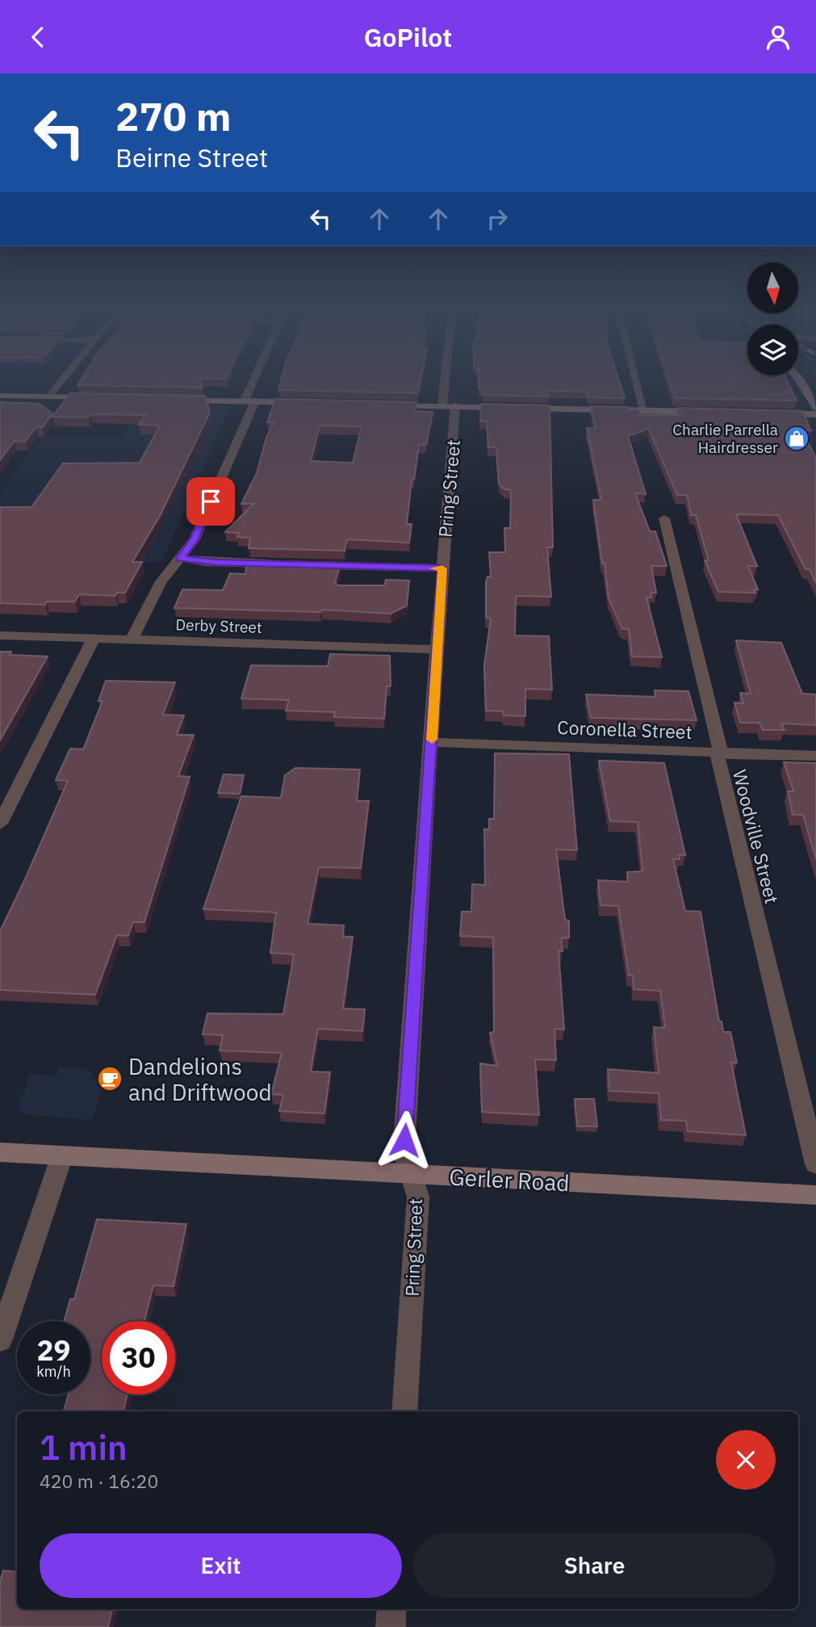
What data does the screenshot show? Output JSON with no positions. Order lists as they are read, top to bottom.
{
  "streets": {
    "street": [
      "Pring Street",
      "Derby Street",
      "Coronella Street",
      "Woodville Street",
      "Gerler Road"
    ]
  },
  "crossings": [
    ["Pring Street", "Derby Street"],
    ["Pring Street", "Coronella Street"],
    ["Pring Street", "Gerler Road"],
    ["Coronella Street", "Woodville Street"]
  ],
  "places": {
    "shop": ["Charlie Parrella Hairdresser"],
    "cafe": ["Dandelions and Driftwood"]
  },
  "north": "bottom",
  "page": {
    "header": "GoPilot",
    "turn": ["270 m", "Beirne Street"],
    "speed": "29 km/h",
    "limit": "30",
    "heading": ["1 min", "420 m · 16:20"],
    "buttons": ["Exit", "Share"]
  }
}
